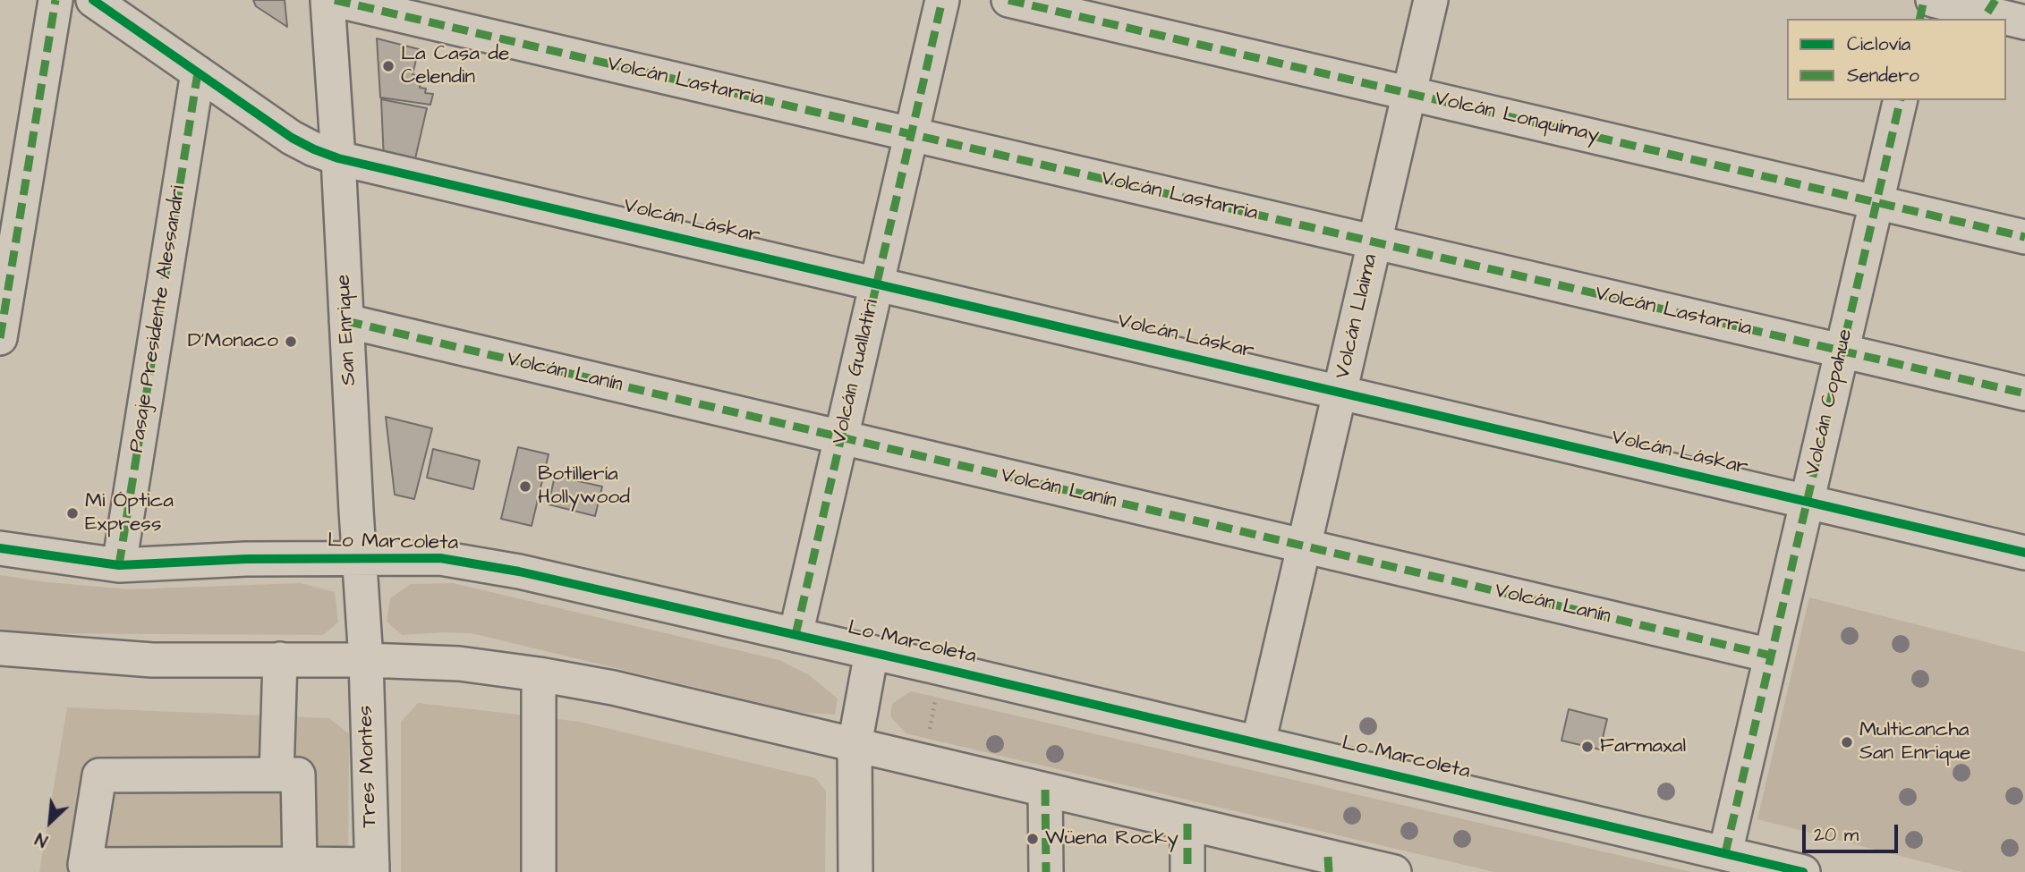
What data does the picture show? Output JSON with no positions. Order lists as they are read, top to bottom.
{
  "streets": {
    "street": [
      "Volcán Lastarria",
      "Volcán Lonquimay",
      "Volcán Láskar",
      "Volcán Llaima",
      "Pasaje Presidente Alessandri",
      "San Enrique",
      "Volcán Guallatiri",
      "Volcán Lanín",
      "Volcán Copahue",
      "Lo Marcoleta",
      "Tres Montes"
    ]
  },
  "crossings": [
    ["Volcán Lastarria", "Volcán Llaima"],
    ["Volcán Lastarria", "Volcán Guallatiri"],
    ["Volcán Lastarria", "Volcán Copahue"],
    ["Volcán Lonquimay", "Volcán Llaima"],
    ["Volcán Lonquimay", "Volcán Copahue"],
    ["Volcán Láskar", "Volcán Llaima"],
    ["Volcán Láskar", "Pasaje Presidente Alessandri"],
    ["Volcán Láskar", "San Enrique"],
    ["Volcán Láskar", "Volcán Guallatiri"],
    ["Volcán Láskar", "Volcán Copahue"],
    ["Volcán Llaima", "Volcán Lanín"],
    ["Volcán Llaima", "Lo Marcoleta"],
    ["Pasaje Presidente Alessandri", "Lo Marcoleta"],
    ["San Enrique", "Volcán Lanín"],
    ["San Enrique", "Lo Marcoleta"],
    ["San Enrique", "Tres Montes"],
    ["Volcán Guallatiri", "Volcán Lanín"],
    ["Volcán Guallatiri", "Lo Marcoleta"],
    ["Volcán Lanín", "Volcán Copahue"],
    ["Volcán Copahue", "Lo Marcoleta"]
  ],
  "places": [
    "La Casa de Celendin",
    "D'Monaco",
    "Botillería Hollywood",
    "Mi Óptica Express",
    "Multicancha San Enrique",
    "Farmaxal",
    "Wüena Rocky"
  ],
  "legend": ["Ciclovía", "Sendero"],
  "scale_bar": "20 m",
  "north": "bottom left"
}
